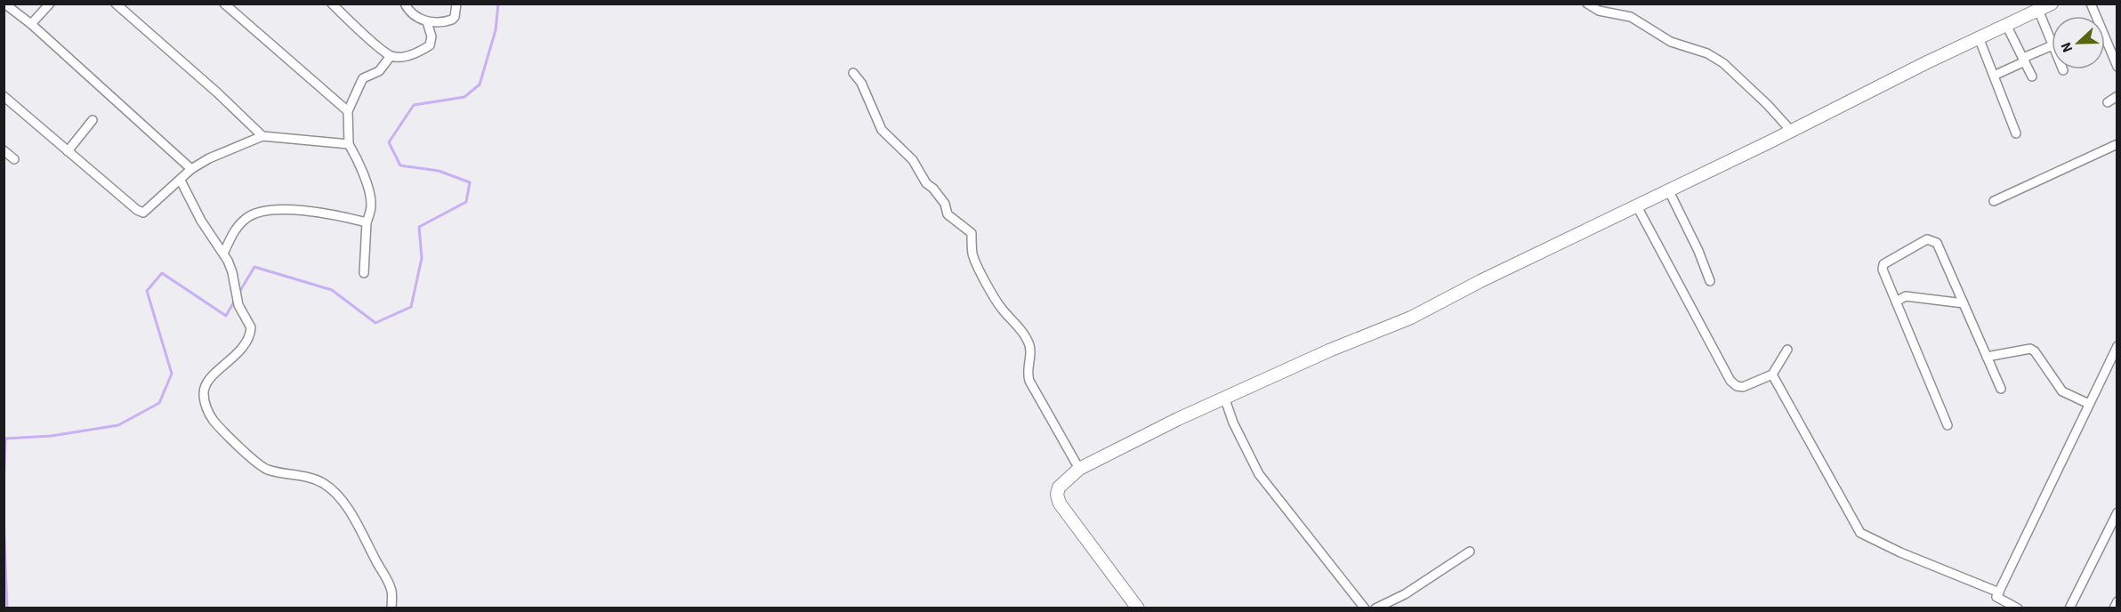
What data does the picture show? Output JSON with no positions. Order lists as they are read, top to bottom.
{
  "north": "left"
}
